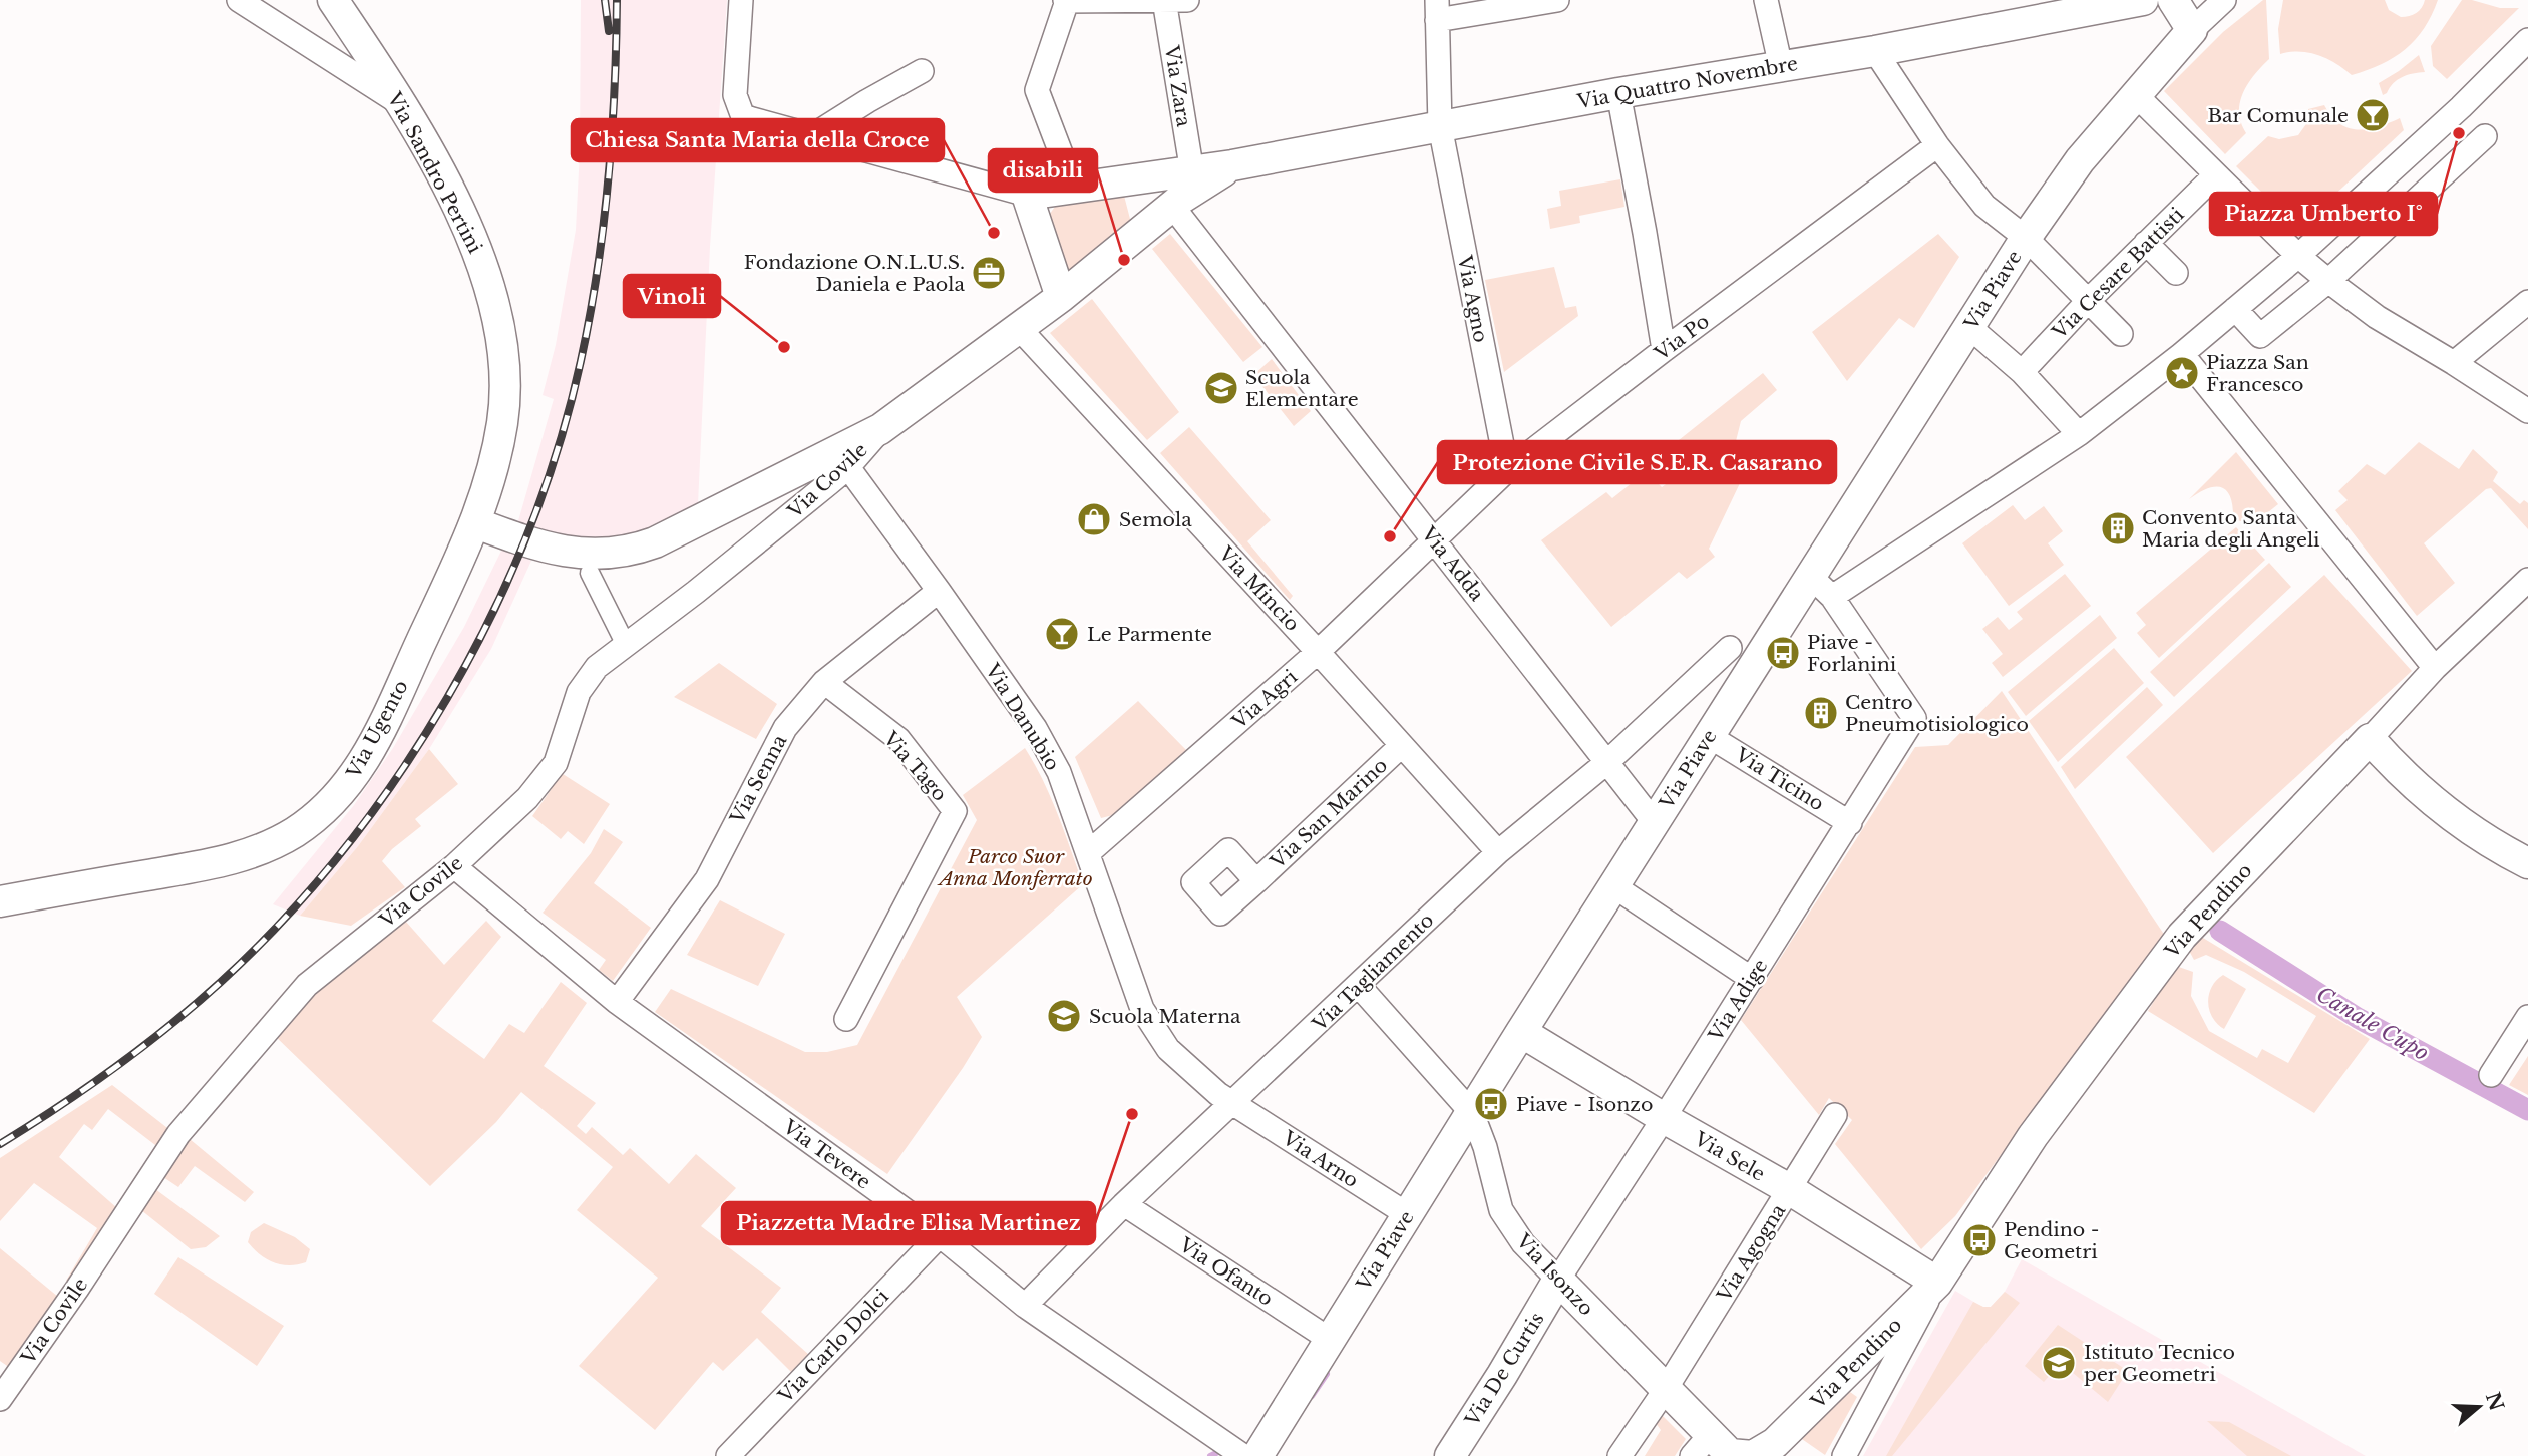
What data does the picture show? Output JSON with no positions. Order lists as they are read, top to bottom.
{
  "streets": {
    "street": [
      "Via Quattro Novembre",
      "Via Zara",
      "Via Sandro Pertini",
      "Via Cesare Battisti",
      "Via Piave",
      "Via Agno",
      "Via Po",
      "Via Covile",
      "Via Adda",
      "Via Mincio",
      "Via Agri",
      "Via Danubio",
      "Via Ugento",
      "Via Tago",
      "Via Senna",
      "Via Ticino",
      "Via San Marino",
      "Via Pendino",
      "Via Tagliamento",
      "Via Adige",
      "Via Tevere",
      "Via Sele",
      "Via Arno",
      "Via Agogna",
      "Via Ofanto",
      "Via Isonzo",
      "Via Carlo Dolci",
      "Via De Curtis"
    ]
  },
  "crossings": [
    ["Via Quattro Novembre", "Via Zara"],
    ["Via Quattro Novembre", "Via Agno"],
    ["Via Quattro Novembre", "Via Covile"],
    ["Via Quattro Novembre", "Via Adda"],
    ["Via Sandro Pertini", "Via Ugento"],
    ["Via Piave", "Via Adda"],
    ["Via Piave", "Via Ticino"],
    ["Via Piave", "Via Adige"],
    ["Via Piave", "Via Tevere"],
    ["Via Piave", "Via Sele"],
    ["Via Piave", "Via Arno"],
    ["Via Piave", "Via Ofanto"],
    ["Via Piave", "Via Isonzo"],
    ["Via Agno", "Via Po"],
    ["Via Po", "Via Adda"],
    ["Via Po", "Via Agri"],
    ["Via Covile", "Via Mincio"],
    ["Via Covile", "Via Danubio"],
    ["Via Covile", "Via Tevere"],
    ["Via Adda", "Via Agri"],
    ["Via Adda", "Via Tagliamento"],
    ["Via Mincio", "Via Agri"],
    ["Via Mincio", "Via San Marino"],
    ["Via Mincio", "Via Tagliamento"],
    ["Via Agri", "Via Danubio"],
    ["Via Danubio", "Via Senna"],
    ["Via Danubio", "Via Tagliamento"],
    ["Via Danubio", "Via Arno"],
    ["Via Tago", "Via Senna"],
    ["Via Senna", "Via Tevere"],
    ["Via Ticino", "Via Adige"],
    ["Via Pendino", "Via Sele"],
    ["Via Pendino", "Via Isonzo"],
    ["Via Tagliamento", "Via Tevere"],
    ["Via Tagliamento", "Via Arno"],
    ["Via Tagliamento", "Via Ofanto"],
    ["Via Tagliamento", "Via Isonzo"],
    ["Via Adige", "Via Sele"],
    ["Via Adige", "Via Isonzo"],
    ["Via Adige", "Via De Curtis"],
    ["Via Tevere", "Via Carlo Dolci"],
    ["Via Sele", "Via Agogna"],
    ["Via Agogna", "Via Isonzo"],
    ["Via Isonzo", "Via De Curtis"]
  ],
  "water": ["Canale Cupo"],
  "parks": ["Parco Suor Anna Monferrato"],
  "places": {
    "bar": ["Bar Comunale", "Le Parmente"],
    "other": [
      "Piazza Umberto I°",
      "Chiesa Santa Maria della Croce",
      "disabili",
      "Vinoli",
      "Protezione Civile S.E.R. Casarano",
      "Piazzetta Madre Elisa Martinez"
    ],
    "office": ["Fondazione O.N.L.U.S. Daniela e Paola"],
    "place": ["Piazza San Francesco"],
    "school or university": ["Scuola Elementare", "Scuola Materna", "Istituto Tecnico per Geometri"],
    "shop": ["Semola"],
    "building": ["Convento Santa Maria degli Angeli", "Centro Pneumotisiologico"],
    "bus stop": ["Piave - Forlanini", "Piave - Isonzo", "Pendino - Geometri"]
  },
  "north": "right"
}
